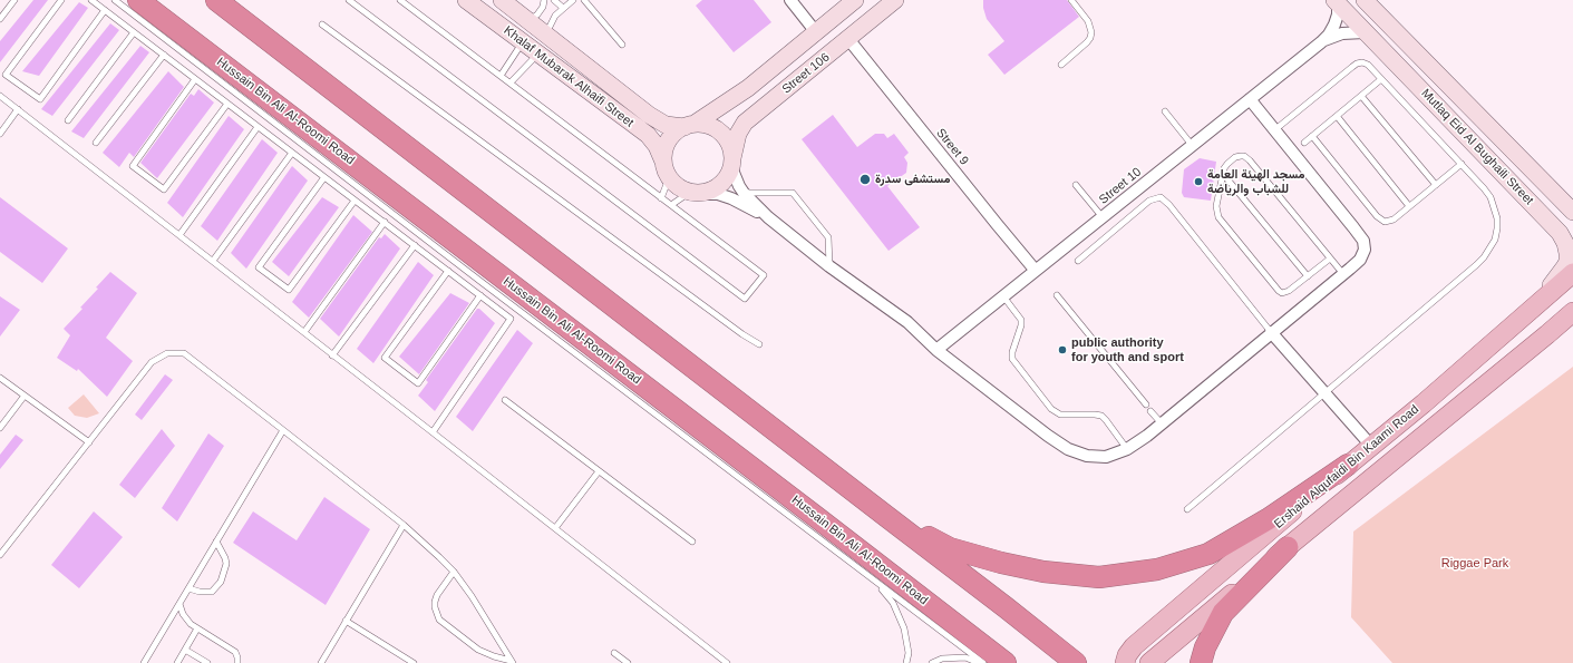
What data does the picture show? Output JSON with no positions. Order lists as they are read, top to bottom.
{
  "streets": {
    "highway": ["Hussain Bin Ali Al-Roomi Road"],
    "main road": ["Ershaid Alqufaidi Bin Kaami Road"],
    "street": [
      "Street 106",
      "Khalaf Mubarak Alhaifi Street",
      "Street 9",
      "Mutlaq Eid Al Bughaili Street",
      "Street 10"
    ]
  },
  "crossings": [
    ["Street 106", "Khalaf Mubarak Alhaifi Street"],
    ["Street 106", "Street 9"],
    ["Street 9", "Street 10"],
    ["Mutlaq Eid Al Bughaili Street", "Street 10"],
    ["Mutlaq Eid Al Bughaili Street", "Ershaid Alqufaidi Bin Kaami Road"]
  ],
  "parks": ["Riggae Park"],
  "places": ["مستشفى سدرة", "مسجد الهيئة العامة للشباب والرياضة", "public authority for youth and sport"]
}
